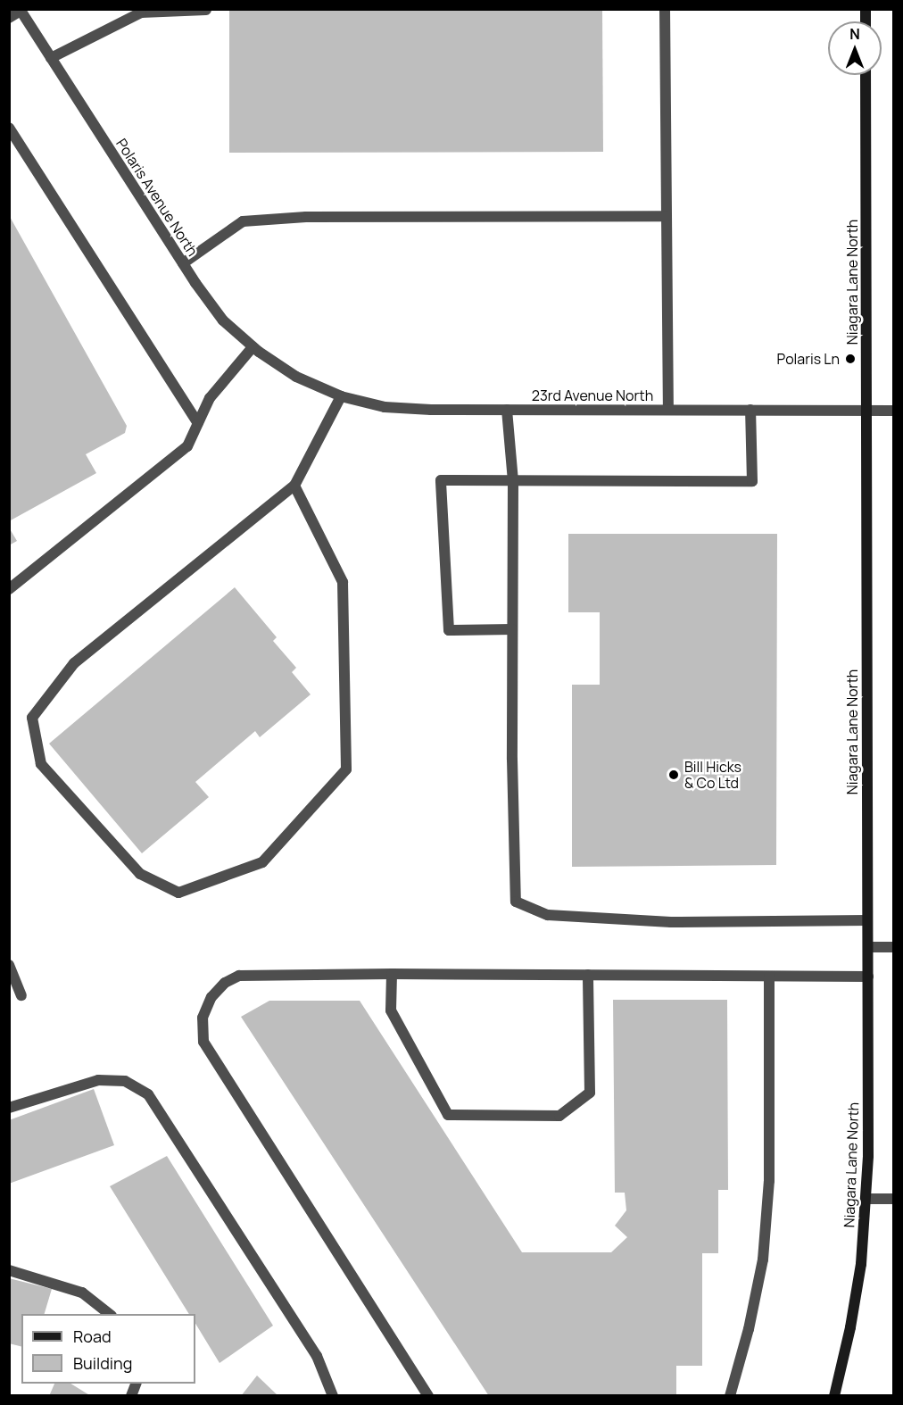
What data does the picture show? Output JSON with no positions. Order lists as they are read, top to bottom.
{
  "streets": {
    "street": ["Polaris Avenue North", "Niagara Lane North", "23rd Avenue North"]
  },
  "crossings": [
    ["Polaris Avenue North", "23rd Avenue North"],
    ["Niagara Lane North", "23rd Avenue North"]
  ],
  "places": ["Polaris Ln", "Bill Hicks & Co Ltd"],
  "legend": ["Road", "Building"],
  "north": "top"
}
